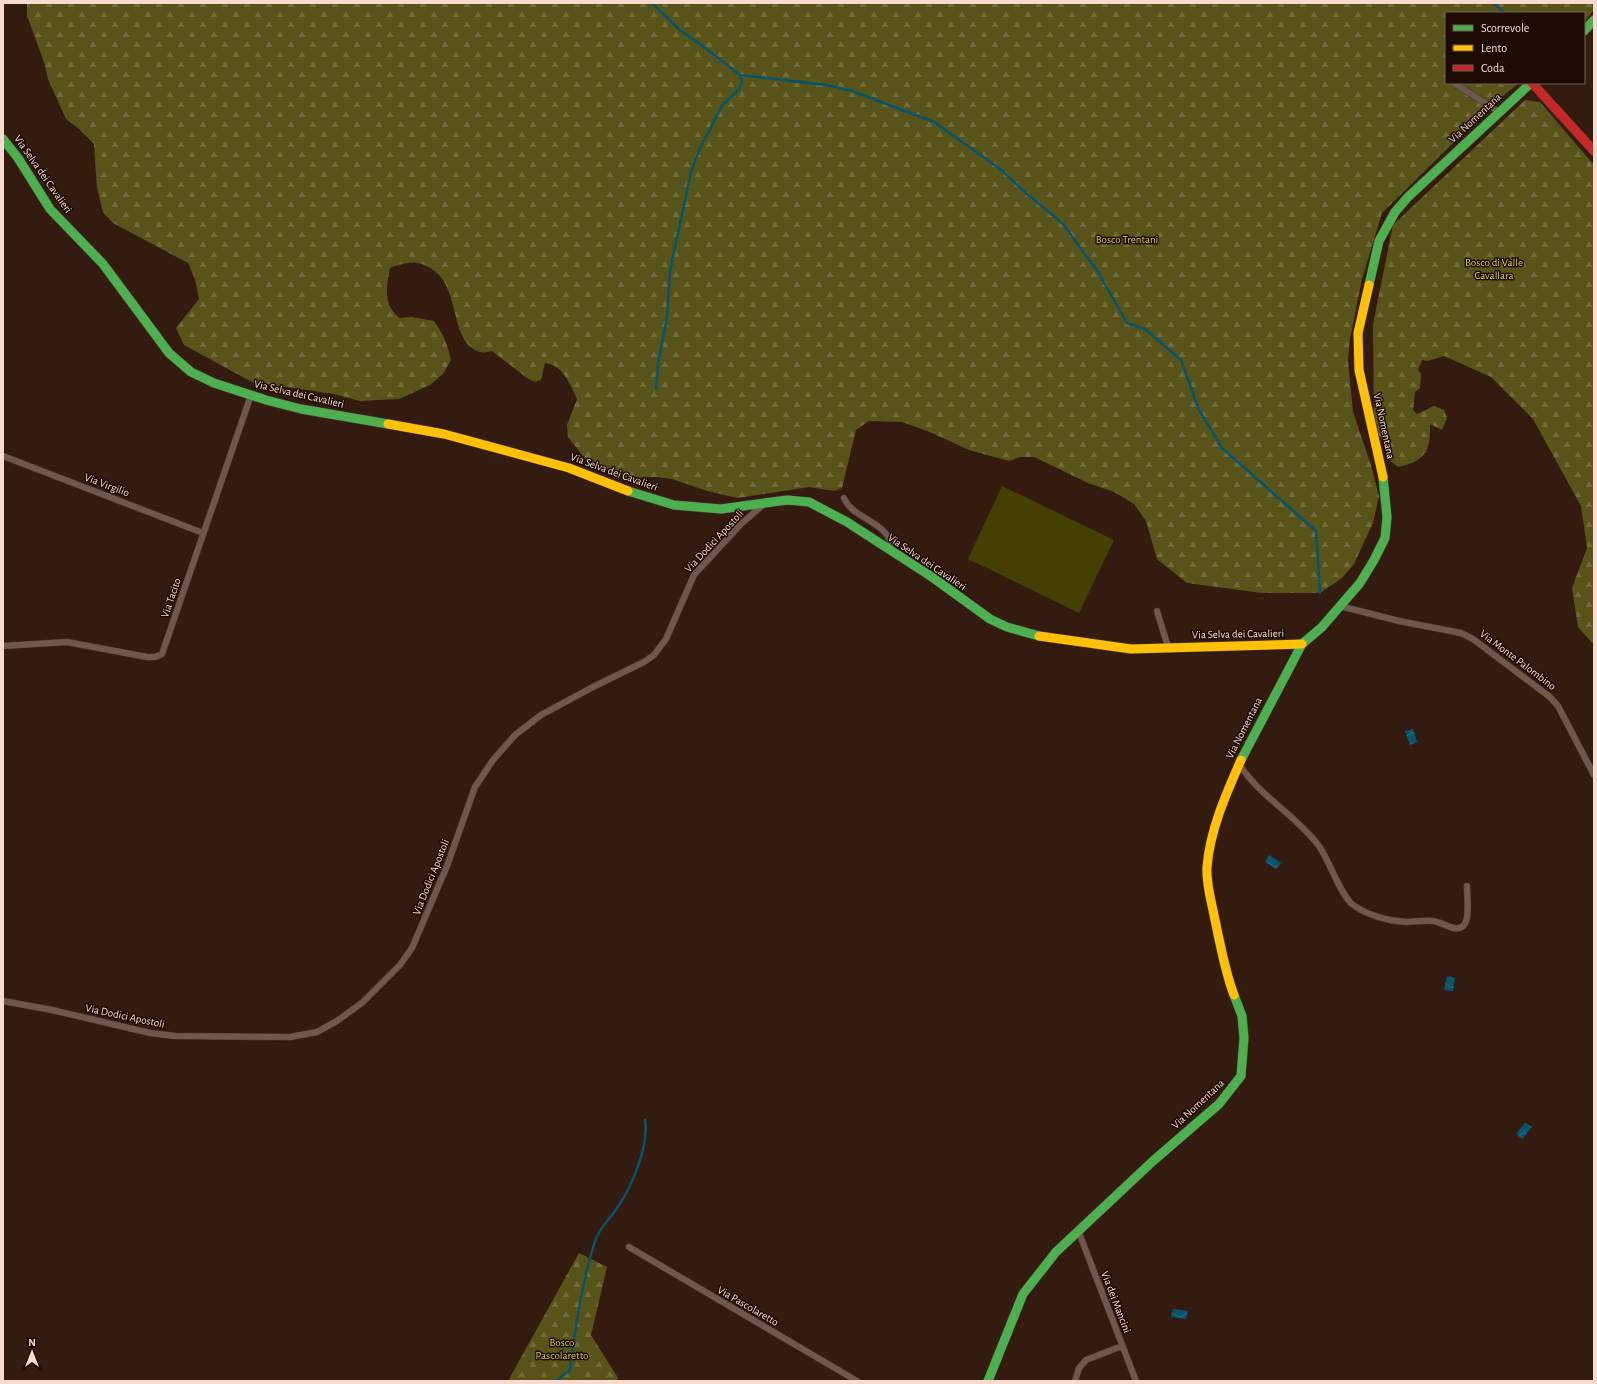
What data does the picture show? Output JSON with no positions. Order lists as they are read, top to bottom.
{
  "streets": {
    "main road": ["Via Nomentana", "Via Selva dei Cavalieri"],
    "street": [
      "Via Virgilio",
      "Via Dodici Apostoli",
      "Via Tacito",
      "Via Monte Palombino",
      "Via dei Mancini",
      "Via Pascolaretto"
    ]
  },
  "crossings": [
    ["Via Nomentana", "Via Selva dei Cavalieri"],
    ["Via Nomentana", "Via Monte Palombino"],
    ["Via Nomentana", "Via dei Mancini"],
    ["Via Selva dei Cavalieri", "Via Dodici Apostoli"],
    ["Via Selva dei Cavalieri", "Via Tacito"],
    ["Via Virgilio", "Via Tacito"]
  ],
  "parks": ["Bosco Trentani", "Bosco di Valle Cavallara", "Bosco Pascolaretto"],
  "legend": ["Scorrevole", "Lento", "Coda"],
  "north": "top"
}
